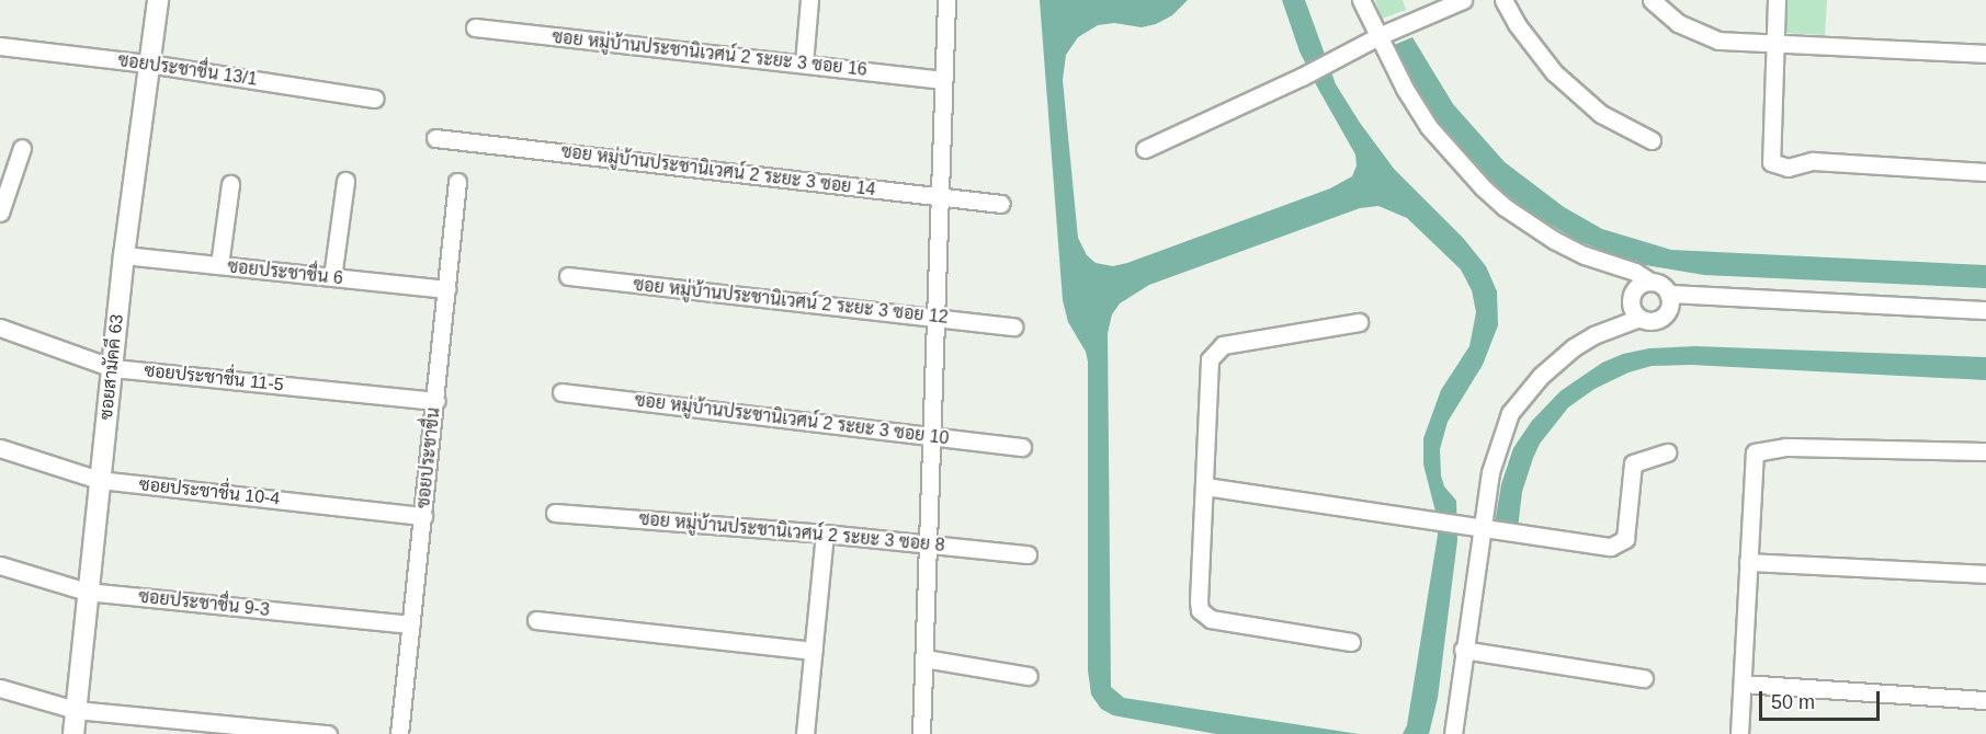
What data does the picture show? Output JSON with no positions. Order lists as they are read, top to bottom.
{
  "streets": {
    "street": [
      "ซอย หมู่บ้านประชานิเวศน์ 2 ระยะ 3 ซอย 16",
      "ซอยประชาชื่น 13/1",
      "ซอย หมู่บ้านประชานิเวศน์ 2 ระยะ 3 ซอย 14",
      "ซอยประชาชื่น 6",
      "ซอย หมู่บ้านประชานิเวศน์ 2 ระยะ 3 ซอย 12",
      "ซอยสามัคคี 63",
      "ซอยประชาชื่น 11-5",
      "ซอย หมู่บ้านประชานิเวศน์ 2 ระยะ 3 ซอย 10",
      "ซอยประชาชื่น",
      "ซอยประชาชื่น 10-4",
      "ซอย หมู่บ้านประชานิเวศน์ 2 ระยะ 3 ซอย 8",
      "ซอยประชาชื่น 9-3"
    ]
  },
  "crossings": [
    ["ซอยประชาชื่น 13/1", "ซอยสามัคคี 63"],
    ["ซอยประชาชื่น 6", "ซอยสามัคคี 63"],
    ["ซอยประชาชื่น 6", "ซอยประชาชื่น"],
    ["ซอยสามัคคี 63", "ซอยประชาชื่น 11-5"],
    ["ซอยสามัคคี 63", "ซอยประชาชื่น 10-4"],
    ["ซอยสามัคคี 63", "ซอยประชาชื่น 9-3"],
    ["ซอยประชาชื่น 11-5", "ซอยประชาชื่น"],
    ["ซอยประชาชื่น", "ซอยประชาชื่น 10-4"],
    ["ซอยประชาชื่น", "ซอยประชาชื่น 9-3"]
  ],
  "scale_bar": "50 m"
}
